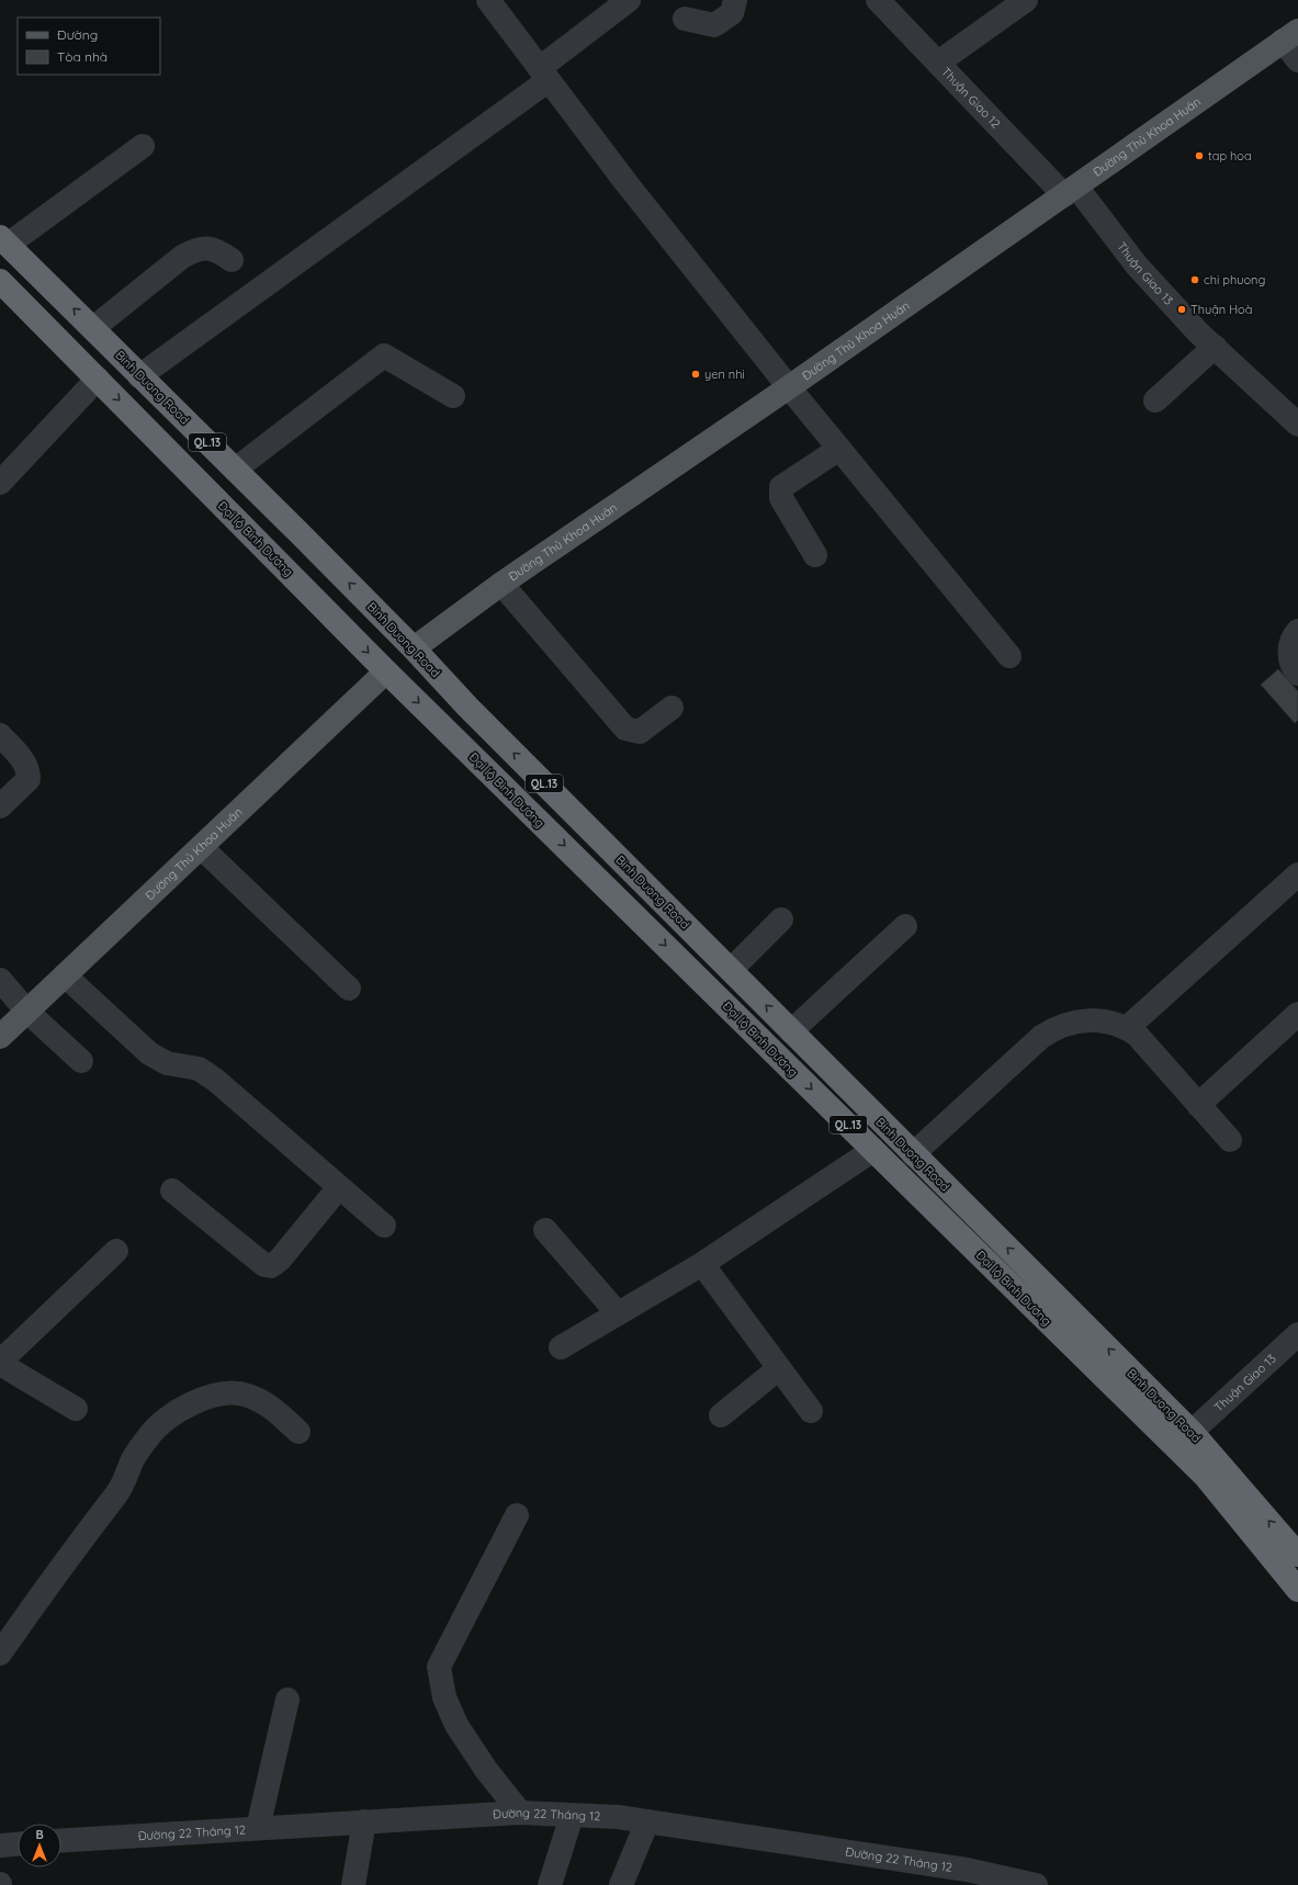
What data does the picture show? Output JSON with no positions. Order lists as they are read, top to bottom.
{
  "streets": {
    "highway": ["Binh Duong Road", "QL.13", "Đại lộ Bình Dương"],
    "main road": ["Đường Thủ Khoa Huân"],
    "street": ["Thuận Giao 12", "Thuận Giao 13", "Đường 22 Tháng 12"]
  },
  "crossings": [
    ["Thuận Giao 12", "Đường Thủ Khoa Huân"],
    ["Thuận Giao 12", "Thuận Giao 13"],
    ["Đường Thủ Khoa Huân", "Thuận Giao 13"],
    ["Đường Thủ Khoa Huân", "Binh Duong Road"],
    ["Đường Thủ Khoa Huân", "QL.13"],
    ["Đường Thủ Khoa Huân", "Đại lộ Bình Dương"],
    ["Thuận Giao 13", "Binh Duong Road"],
    ["QL.13", "Đại lộ Bình Dương"]
  ],
  "one_way": ["Binh Duong Road", "Đại lộ Bình Dương"],
  "places": [
    "tap hoa",
    "chi phuong",
    "Thuận Hoà",
    "yen nhi"
  ],
  "legend": ["Đường", "Tòa nhà"],
  "north": "top"
}
